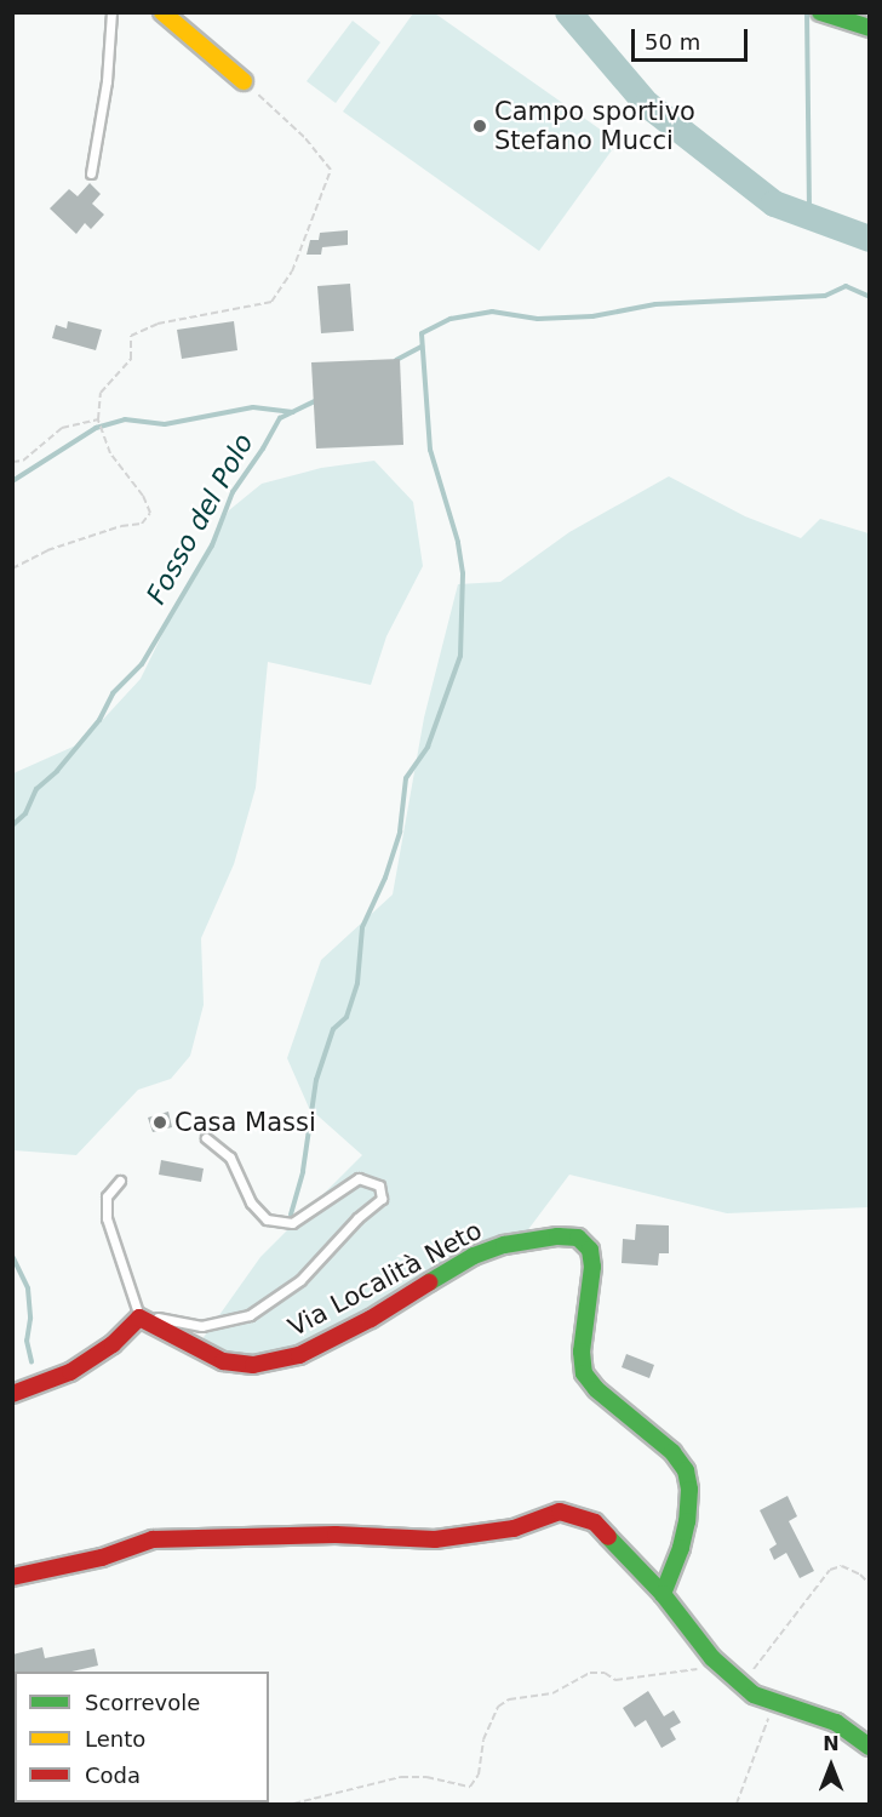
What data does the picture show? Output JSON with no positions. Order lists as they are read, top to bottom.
{
  "streets": {
    "street": ["Via Località Neto"]
  },
  "water": ["Fosso del Polo"],
  "places": ["Campo sportivo Stefano Mucci", "Casa Massi"],
  "legend": ["Scorrevole", "Lento", "Coda"],
  "scale_bar": "50 m",
  "north": "top"
}
